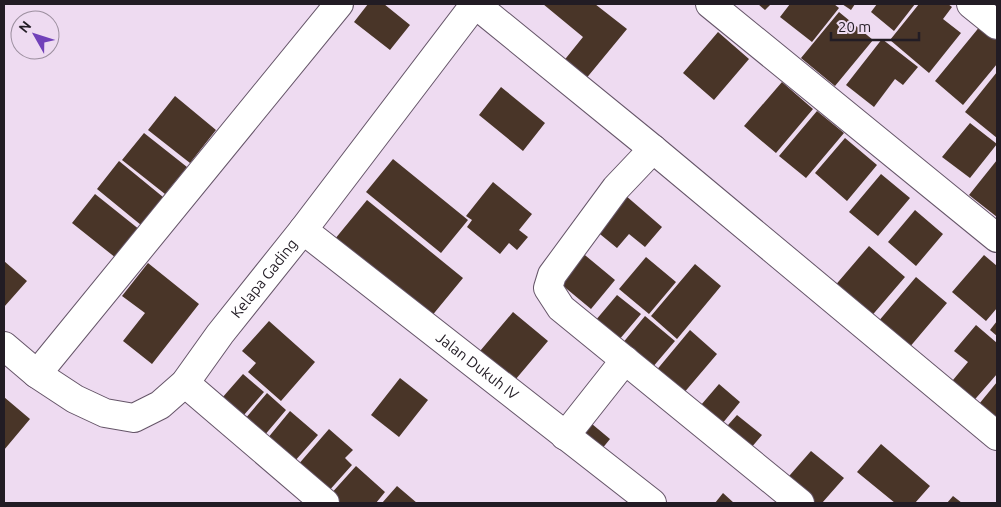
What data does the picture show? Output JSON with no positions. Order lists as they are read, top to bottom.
{
  "streets": {
    "street": ["Kelapa Gading", "Jalan Dukuh IV"]
  },
  "crossings": [
    ["Kelapa Gading", "Jalan Dukuh IV"]
  ],
  "scale_bar": "20 m",
  "north": "top left"
}
